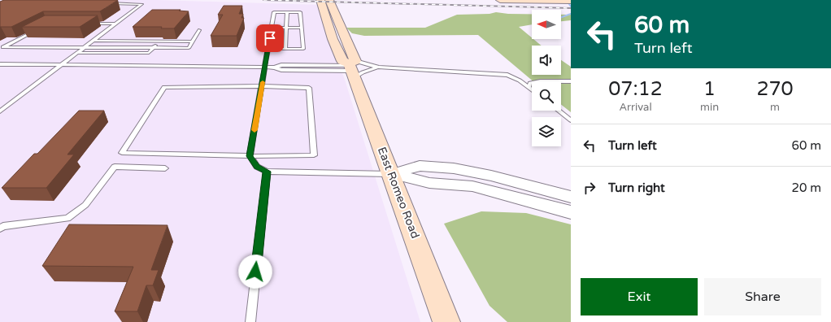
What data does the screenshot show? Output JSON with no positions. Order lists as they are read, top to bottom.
{
  "streets": {
    "main road": ["East Romeo Road"]
  },
  "north": "left",
  "page": {
    "turn": ["60 m", "Turn left"],
    "eta": [
      "07:12",
      "Arrival",
      "1",
      "min",
      "270",
      "m"
    ],
    "list": [
      {
        "name": "Turn left",
        "value": "60 m"
      },
      {
        "name": "Turn right",
        "value": "20 m"
      }
    ],
    "buttons": ["Exit", "Share"]
  }
}
